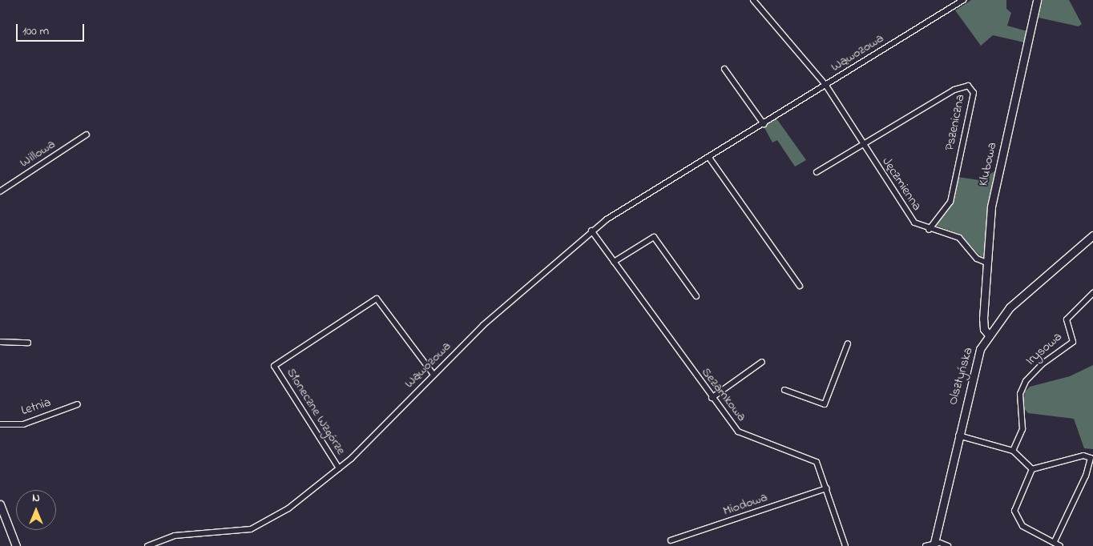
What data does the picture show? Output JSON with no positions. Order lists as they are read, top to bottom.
{
  "streets": {
    "street": [
      "Wąwozowa",
      "Pszeniczna",
      "Willowa",
      "Klubowa",
      "Jęczmienna",
      "Irysowa",
      "Olsztyńska",
      "Sezamkowa",
      "Letnia",
      "Słoneczne Wzgórze",
      "Miodowa"
    ]
  },
  "crossings": [
    ["Wąwozowa", "Jęczmienna"],
    ["Wąwozowa", "Sezamkowa"],
    ["Wąwozowa", "Słoneczne Wzgórze"],
    ["Pszeniczna", "Jęczmienna"],
    ["Klubowa", "Jęczmienna"],
    ["Klubowa", "Olsztyńska"],
    ["Sezamkowa", "Miodowa"]
  ],
  "scale_bar": "100 m",
  "north": "top"
}
